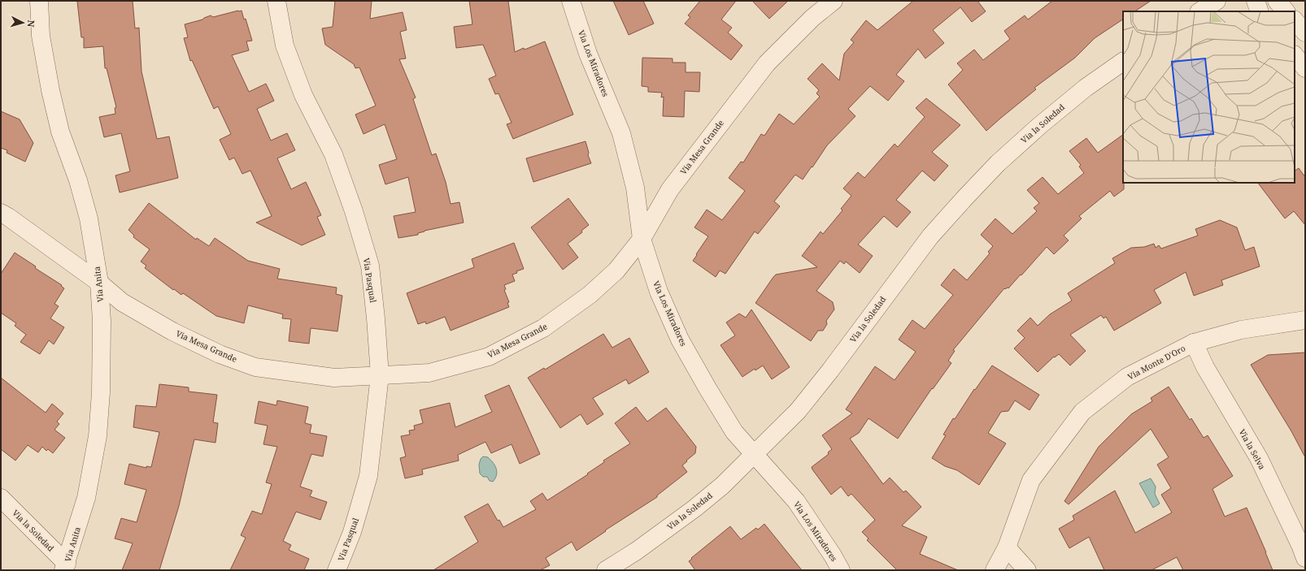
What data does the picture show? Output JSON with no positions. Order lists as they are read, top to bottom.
{
  "streets": {
    "street": [
      "Via Los Miradores",
      "Via la Soledad",
      "Via Mesa Grande",
      "Via Pasqual",
      "Via Anita",
      "Via Monte D'Oro",
      "Via la Selva"
    ]
  },
  "crossings": [
    ["Via Los Miradores", "Via la Soledad"],
    ["Via Los Miradores", "Via Mesa Grande"],
    ["Via la Soledad", "Via Anita"],
    ["Via Mesa Grande", "Via Pasqual"],
    ["Via Mesa Grande", "Via Anita"],
    ["Via Monte D'Oro", "Via la Selva"]
  ],
  "north": "right"
}
